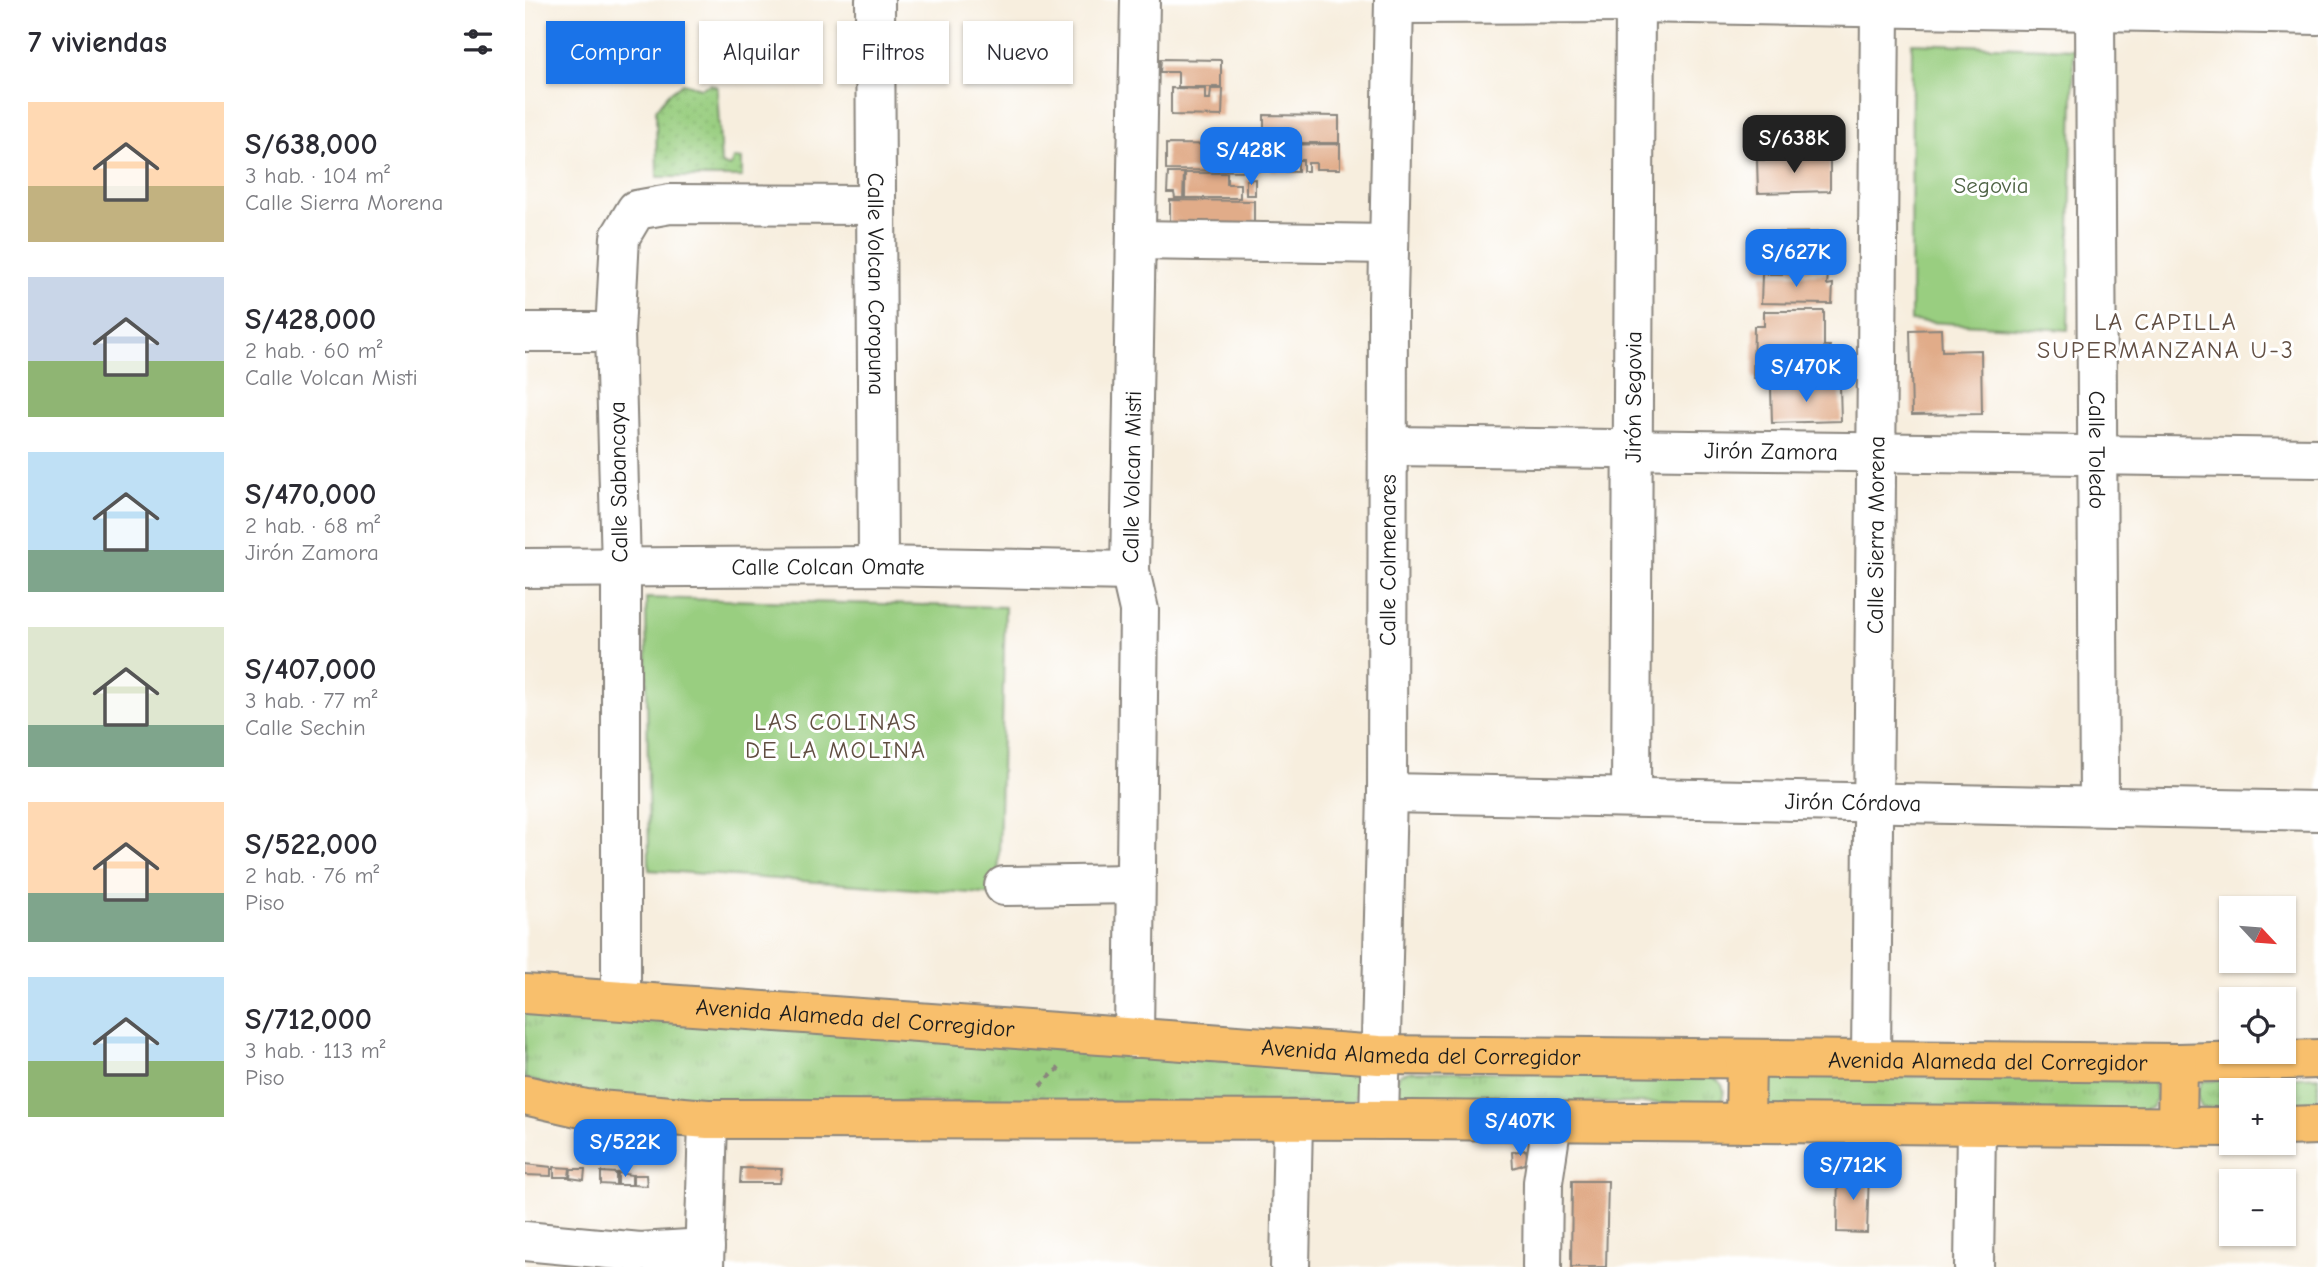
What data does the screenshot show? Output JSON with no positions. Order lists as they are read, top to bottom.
{
  "streets": {
    "main road": ["Avenida Alameda del Corregidor"],
    "street": [
      "Calle Volcan Coropuna",
      "Jirón Segovia",
      "Jirón Zamora",
      "Calle Toledo",
      "Calle Volcan Misti",
      "Calle Sabancaya",
      "Calle Sierra Morena",
      "Calle Colmenares",
      "Calle Colcan Omate",
      "Jirón Córdova"
    ]
  },
  "crossings": [
    ["Calle Volcan Coropuna", "Calle Sabancaya"],
    ["Calle Volcan Coropuna", "Calle Colcan Omate"],
    ["Jirón Segovia", "Jirón Zamora"],
    ["Jirón Segovia", "Jirón Córdova"],
    ["Jirón Zamora", "Calle Toledo"],
    ["Jirón Zamora", "Calle Sierra Morena"],
    ["Jirón Zamora", "Calle Colmenares"],
    ["Calle Toledo", "Jirón Córdova"],
    ["Calle Volcan Misti", "Calle Colcan Omate"],
    ["Calle Volcan Misti", "Avenida Alameda del Corregidor"],
    ["Calle Sabancaya", "Calle Colcan Omate"],
    ["Calle Sabancaya", "Avenida Alameda del Corregidor"],
    ["Calle Sierra Morena", "Jirón Córdova"],
    ["Calle Sierra Morena", "Avenida Alameda del Corregidor"],
    ["Calle Colmenares", "Jirón Córdova"],
    ["Calle Colmenares", "Avenida Alameda del Corregidor"]
  ],
  "districts": ["LA CAPILLA SUPERMANZANA U-3", "LAS COLINAS DE LA MOLINA"],
  "parks": ["Segovia"],
  "north": "bottom right",
  "page": {
    "heading": "7 viviendas",
    "chip": [
      "Comprar",
      "Alquilar",
      "Filtros",
      "Nuevo"
    ],
    "list": [
      {
        "name": "S/638,000",
        "note": "3 hab. · 104 m² · Calle Sierra Morena"
      },
      {
        "name": "S/428,000",
        "note": "2 hab. · 60 m² · Calle Volcan Misti"
      },
      {
        "name": "S/470,000",
        "note": "2 hab. · 68 m² · Jirón Zamora"
      },
      {
        "name": "S/407,000",
        "note": "3 hab. · 77 m² · Calle Sechin"
      },
      {
        "name": "S/522,000",
        "note": "2 hab. · 76 m² · Piso"
      },
      {
        "name": "S/712,000",
        "note": "3 hab. · 113 m² · Piso"
      }
    ],
    "price": [
      "S/638K",
      "S/428K",
      "S/627K",
      "S/470K",
      "S/407K",
      "S/522K",
      "S/712K"
    ],
    "map_buttons": ["+", "−"]
  }
}
